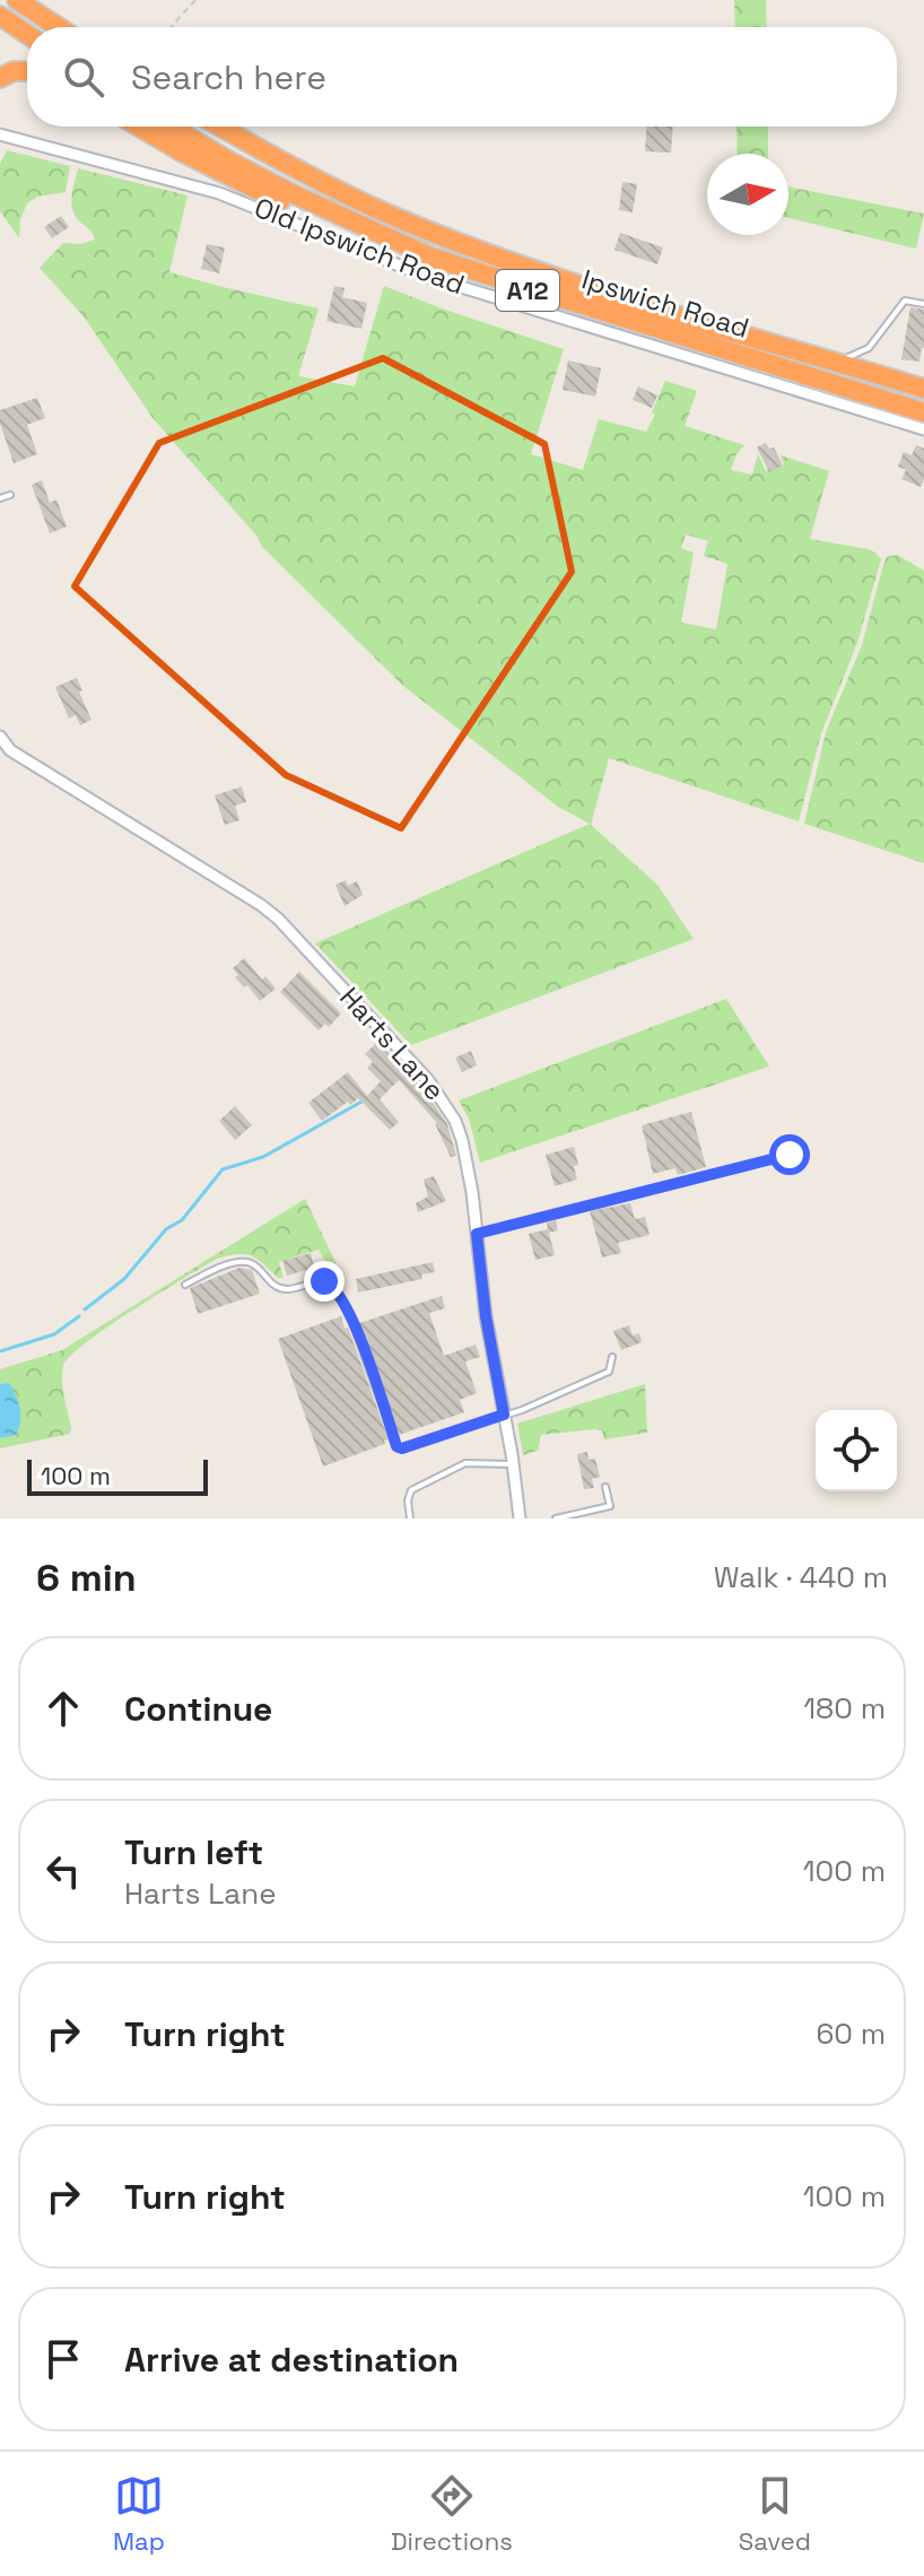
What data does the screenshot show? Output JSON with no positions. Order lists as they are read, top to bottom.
{
  "streets": {
    "highway": ["A12", "Ipswich Road"],
    "street": ["Old Ipswich Road", "Harts Lane"]
  },
  "crossings": [
    ["A12", "Ipswich Road"]
  ],
  "scale_bar": "100 m",
  "north": "right",
  "page": {
    "search": "Search here",
    "scale": "100 m",
    "heading": ["6 min", "Walk · 440 m"],
    "list": [
      ["Continue", "180 m"],
      ["Turn left", "Harts Lane", "100 m"],
      ["Turn right", "60 m"],
      ["Turn right", "100 m"],
      "Arrive at destination"
    ],
    "nav": ["Map", "Directions", "Saved"]
  }
}
